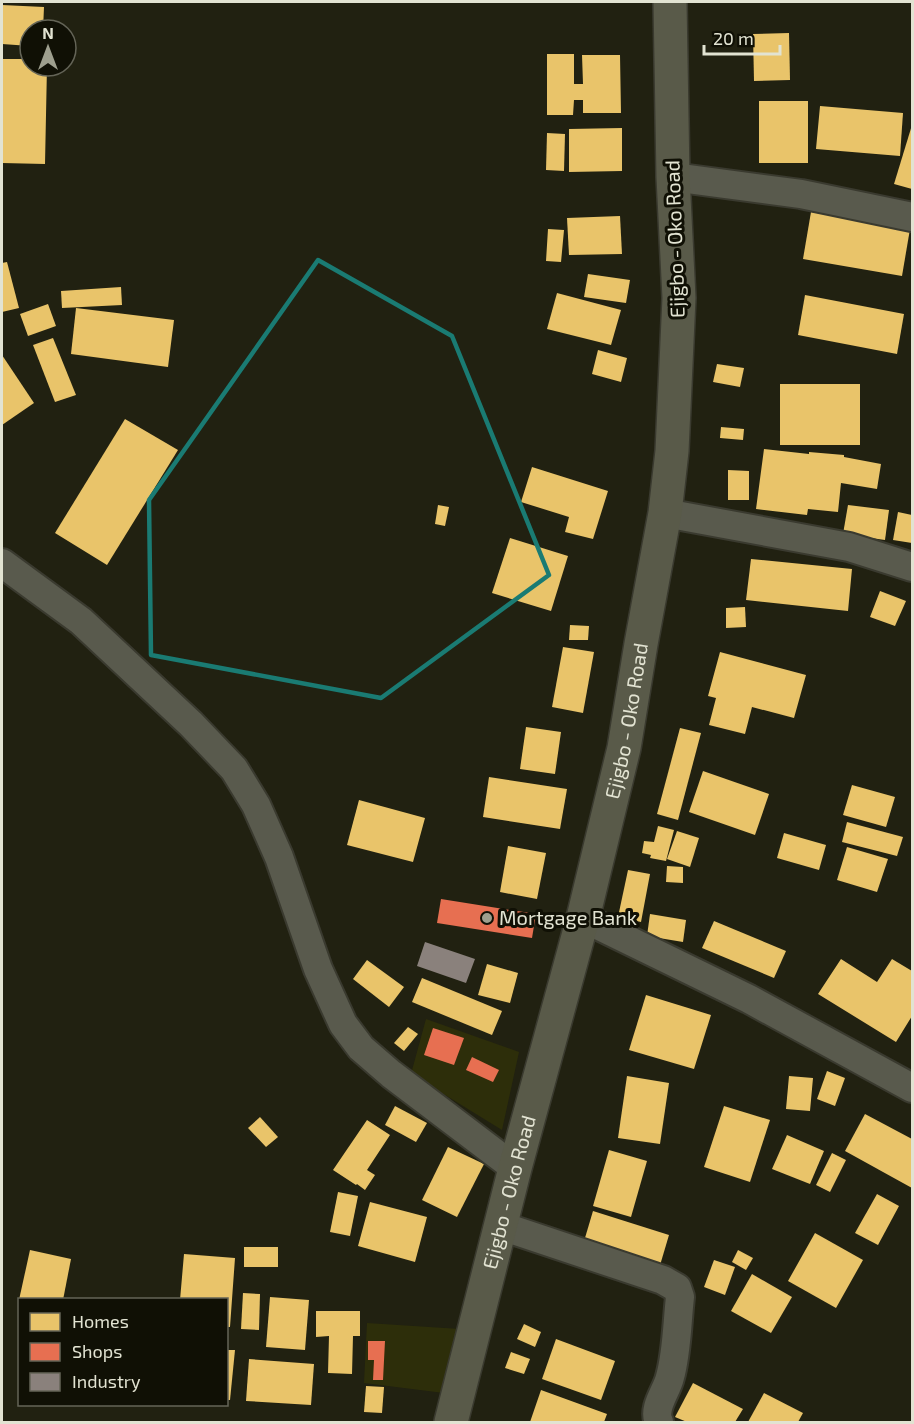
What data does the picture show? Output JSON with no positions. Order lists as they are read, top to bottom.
{
  "streets": {
    "main road": ["Ejigbo - Oko Road"]
  },
  "places": ["Mortgage Bank"],
  "legend": ["Homes", "Shops", "Industry"],
  "scale_bar": "20 m",
  "north": "top"
}
